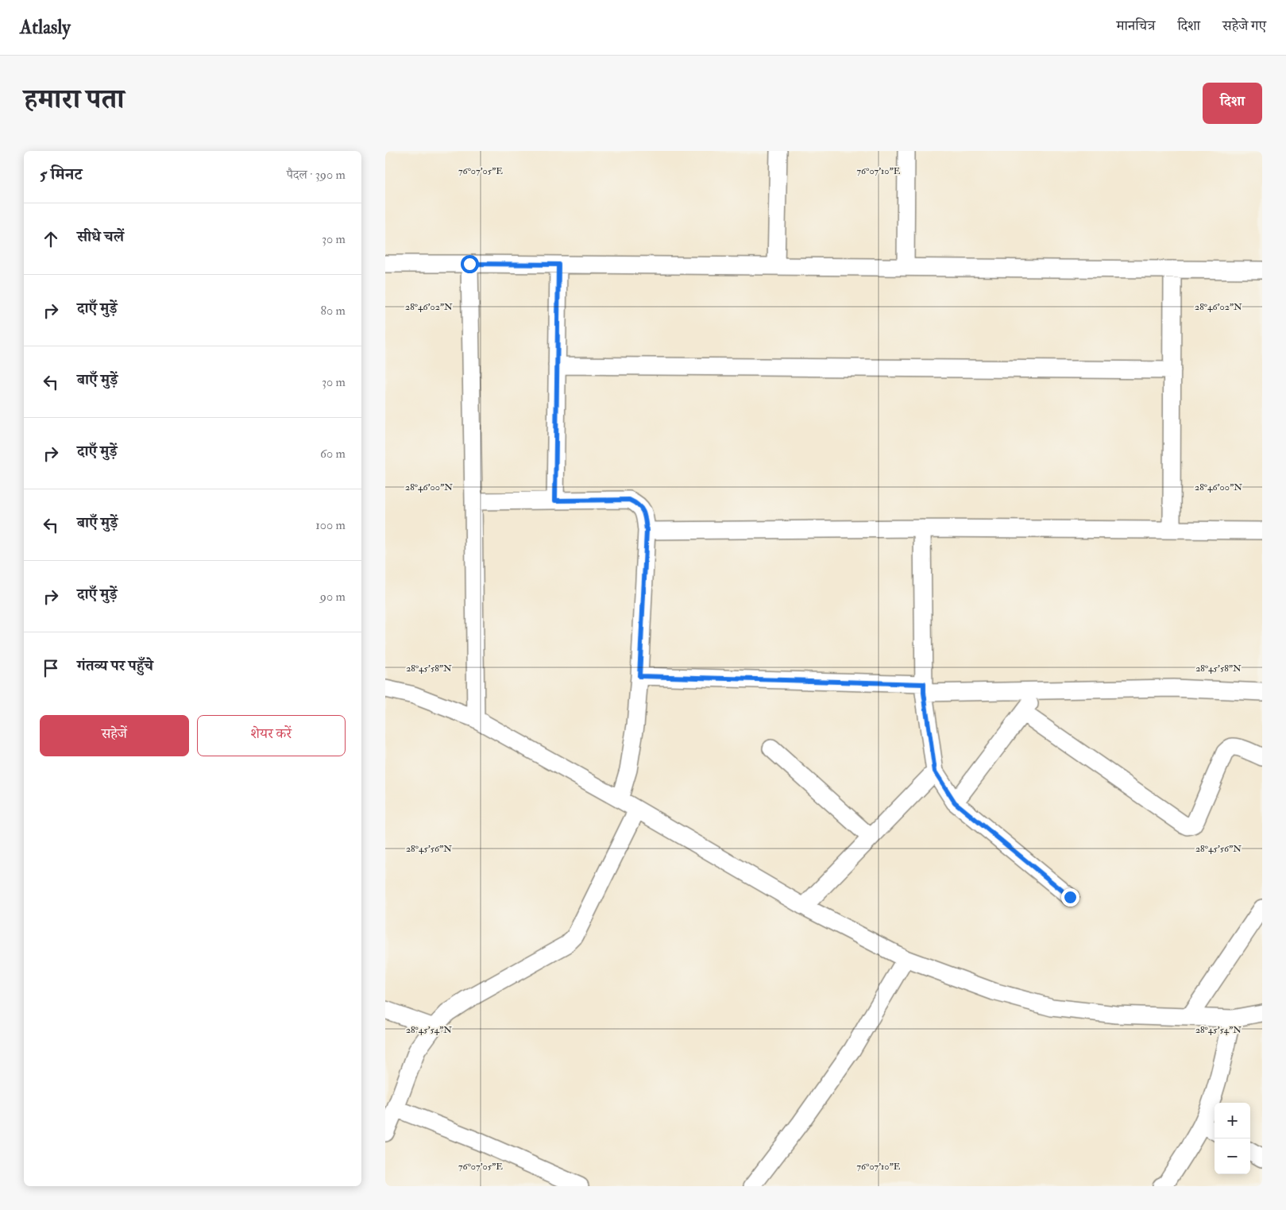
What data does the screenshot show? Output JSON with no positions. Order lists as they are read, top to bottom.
{
  "page": {
    "header": "Atlasly",
    "nav": ["मानचित्र", "दिशा", "सहेजे गए"],
    "title": "हमारा पता",
    "buttons": [
      "दिशा",
      ["सहेजें", "शेयर करें"]
    ],
    "heading": ["5 मिनट", "पैदल · 390 m"],
    "list": [
      ["सीधे चलें", "30 m"],
      ["दाएँ मुड़ें", "80 m"],
      ["बाएँ मुड़ें", "30 m"],
      ["दाएँ मुड़ें", "60 m"],
      ["बाएँ मुड़ें", "100 m"],
      ["दाएँ मुड़ें", "90 m"],
      "गंतव्य पर पहुँचे"
    ],
    "map_buttons": ["+", "−"]
  },
  "coordinates": [
    "76°07'05\"E",
    "76°07'10\"E",
    "28°46'02\"N",
    "28°46'00\"N",
    "28°45'58\"N",
    "28°45'56\"N",
    "28°45'54\"N"
  ]
}
